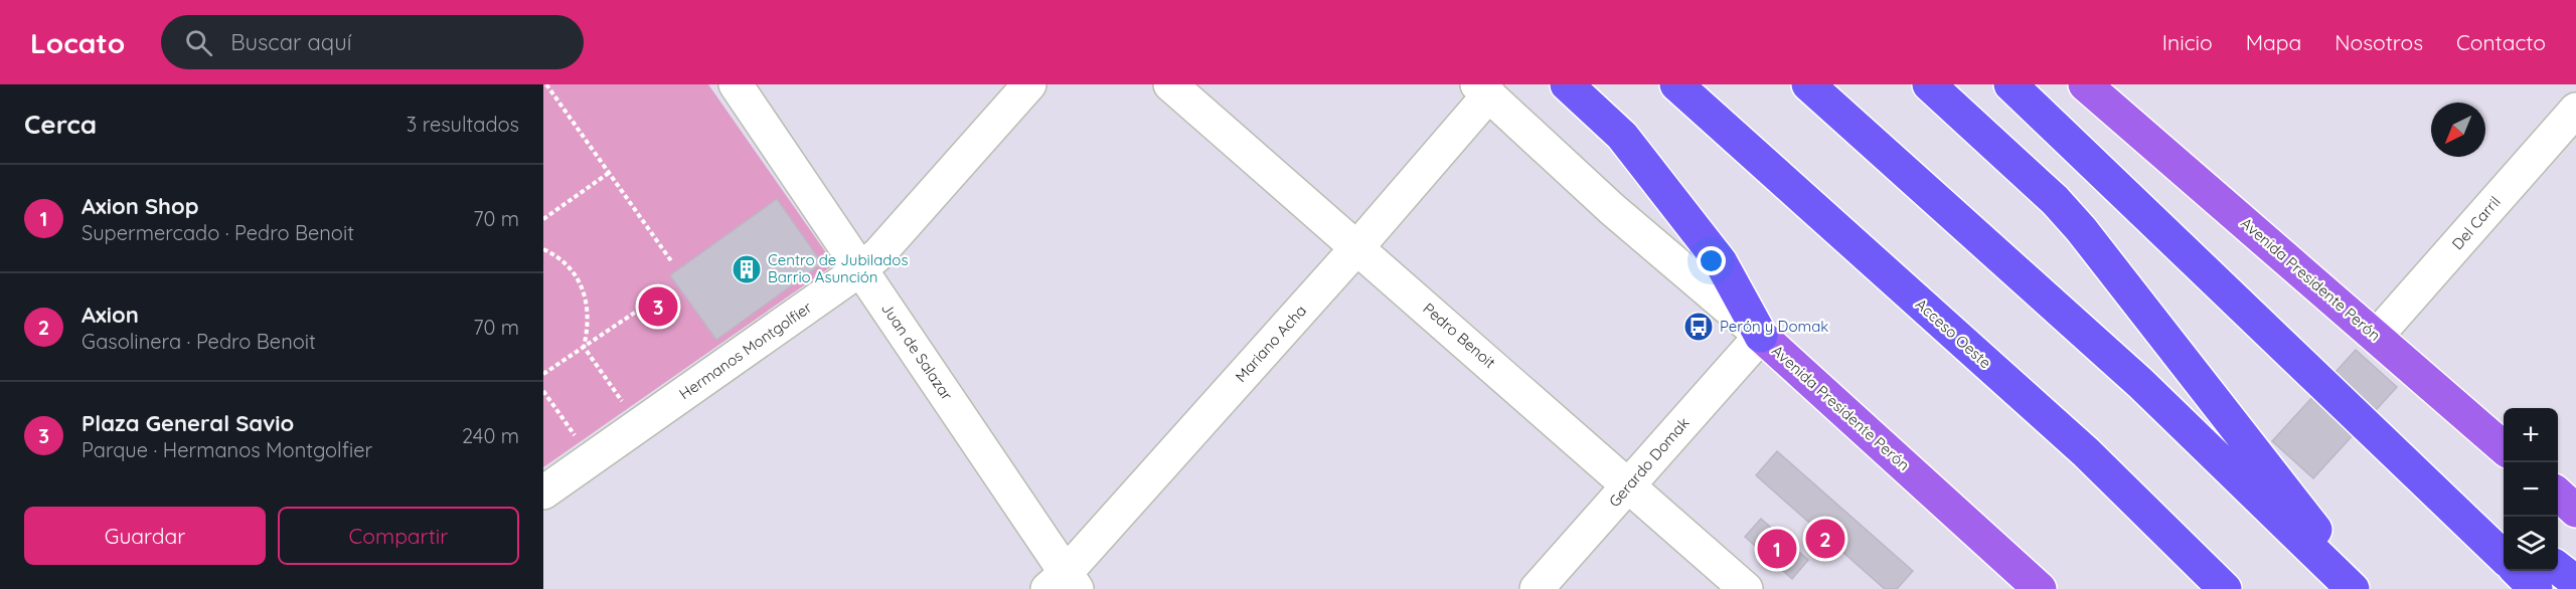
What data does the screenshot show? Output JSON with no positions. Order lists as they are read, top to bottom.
{
  "streets": {
    "highway": ["Acceso Oeste"],
    "main road": ["Avenida Presidente Perón"],
    "street": [
      "Del Carril",
      "Pedro Benoit",
      "Mariano Acha",
      "Hermanos Montgolfier",
      "Juan de Salazar",
      "Gerardo Domak"
    ]
  },
  "crossings": [
    ["Del Carril", "Avenida Presidente Perón"],
    ["Avenida Presidente Perón", "Mariano Acha"],
    ["Avenida Presidente Perón", "Gerardo Domak"],
    ["Pedro Benoit", "Mariano Acha"],
    ["Pedro Benoit", "Gerardo Domak"],
    ["Mariano Acha", "Juan de Salazar"],
    ["Hermanos Montgolfier", "Juan de Salazar"]
  ],
  "places": {
    "building": ["Centro de Jubilados Barrio Asunción"],
    "bus stop": ["Perón y Domak"]
  },
  "north": "bottom left",
  "page": {
    "header": "Locato",
    "search": "Buscar aquí",
    "nav": [
      "Inicio",
      "Mapa",
      "Nosotros",
      "Contacto"
    ],
    "heading": ["Cerca", "3 resultados"],
    "list": [
      {
        "mark": "1",
        "name": "Axion Shop",
        "note": "Supermercado · Pedro Benoit",
        "value": "70 m"
      },
      {
        "mark": "2",
        "name": "Axion",
        "note": "Gasolinera · Pedro Benoit",
        "value": "70 m"
      },
      {
        "mark": "3",
        "name": "Plaza General Savio",
        "note": "Parque · Hermanos Montgolfier",
        "value": "240 m"
      }
    ],
    "pins": ["3", "2", "1"],
    "map_buttons": ["+", "−"],
    "buttons": ["Guardar", "Compartir"]
  }
}
